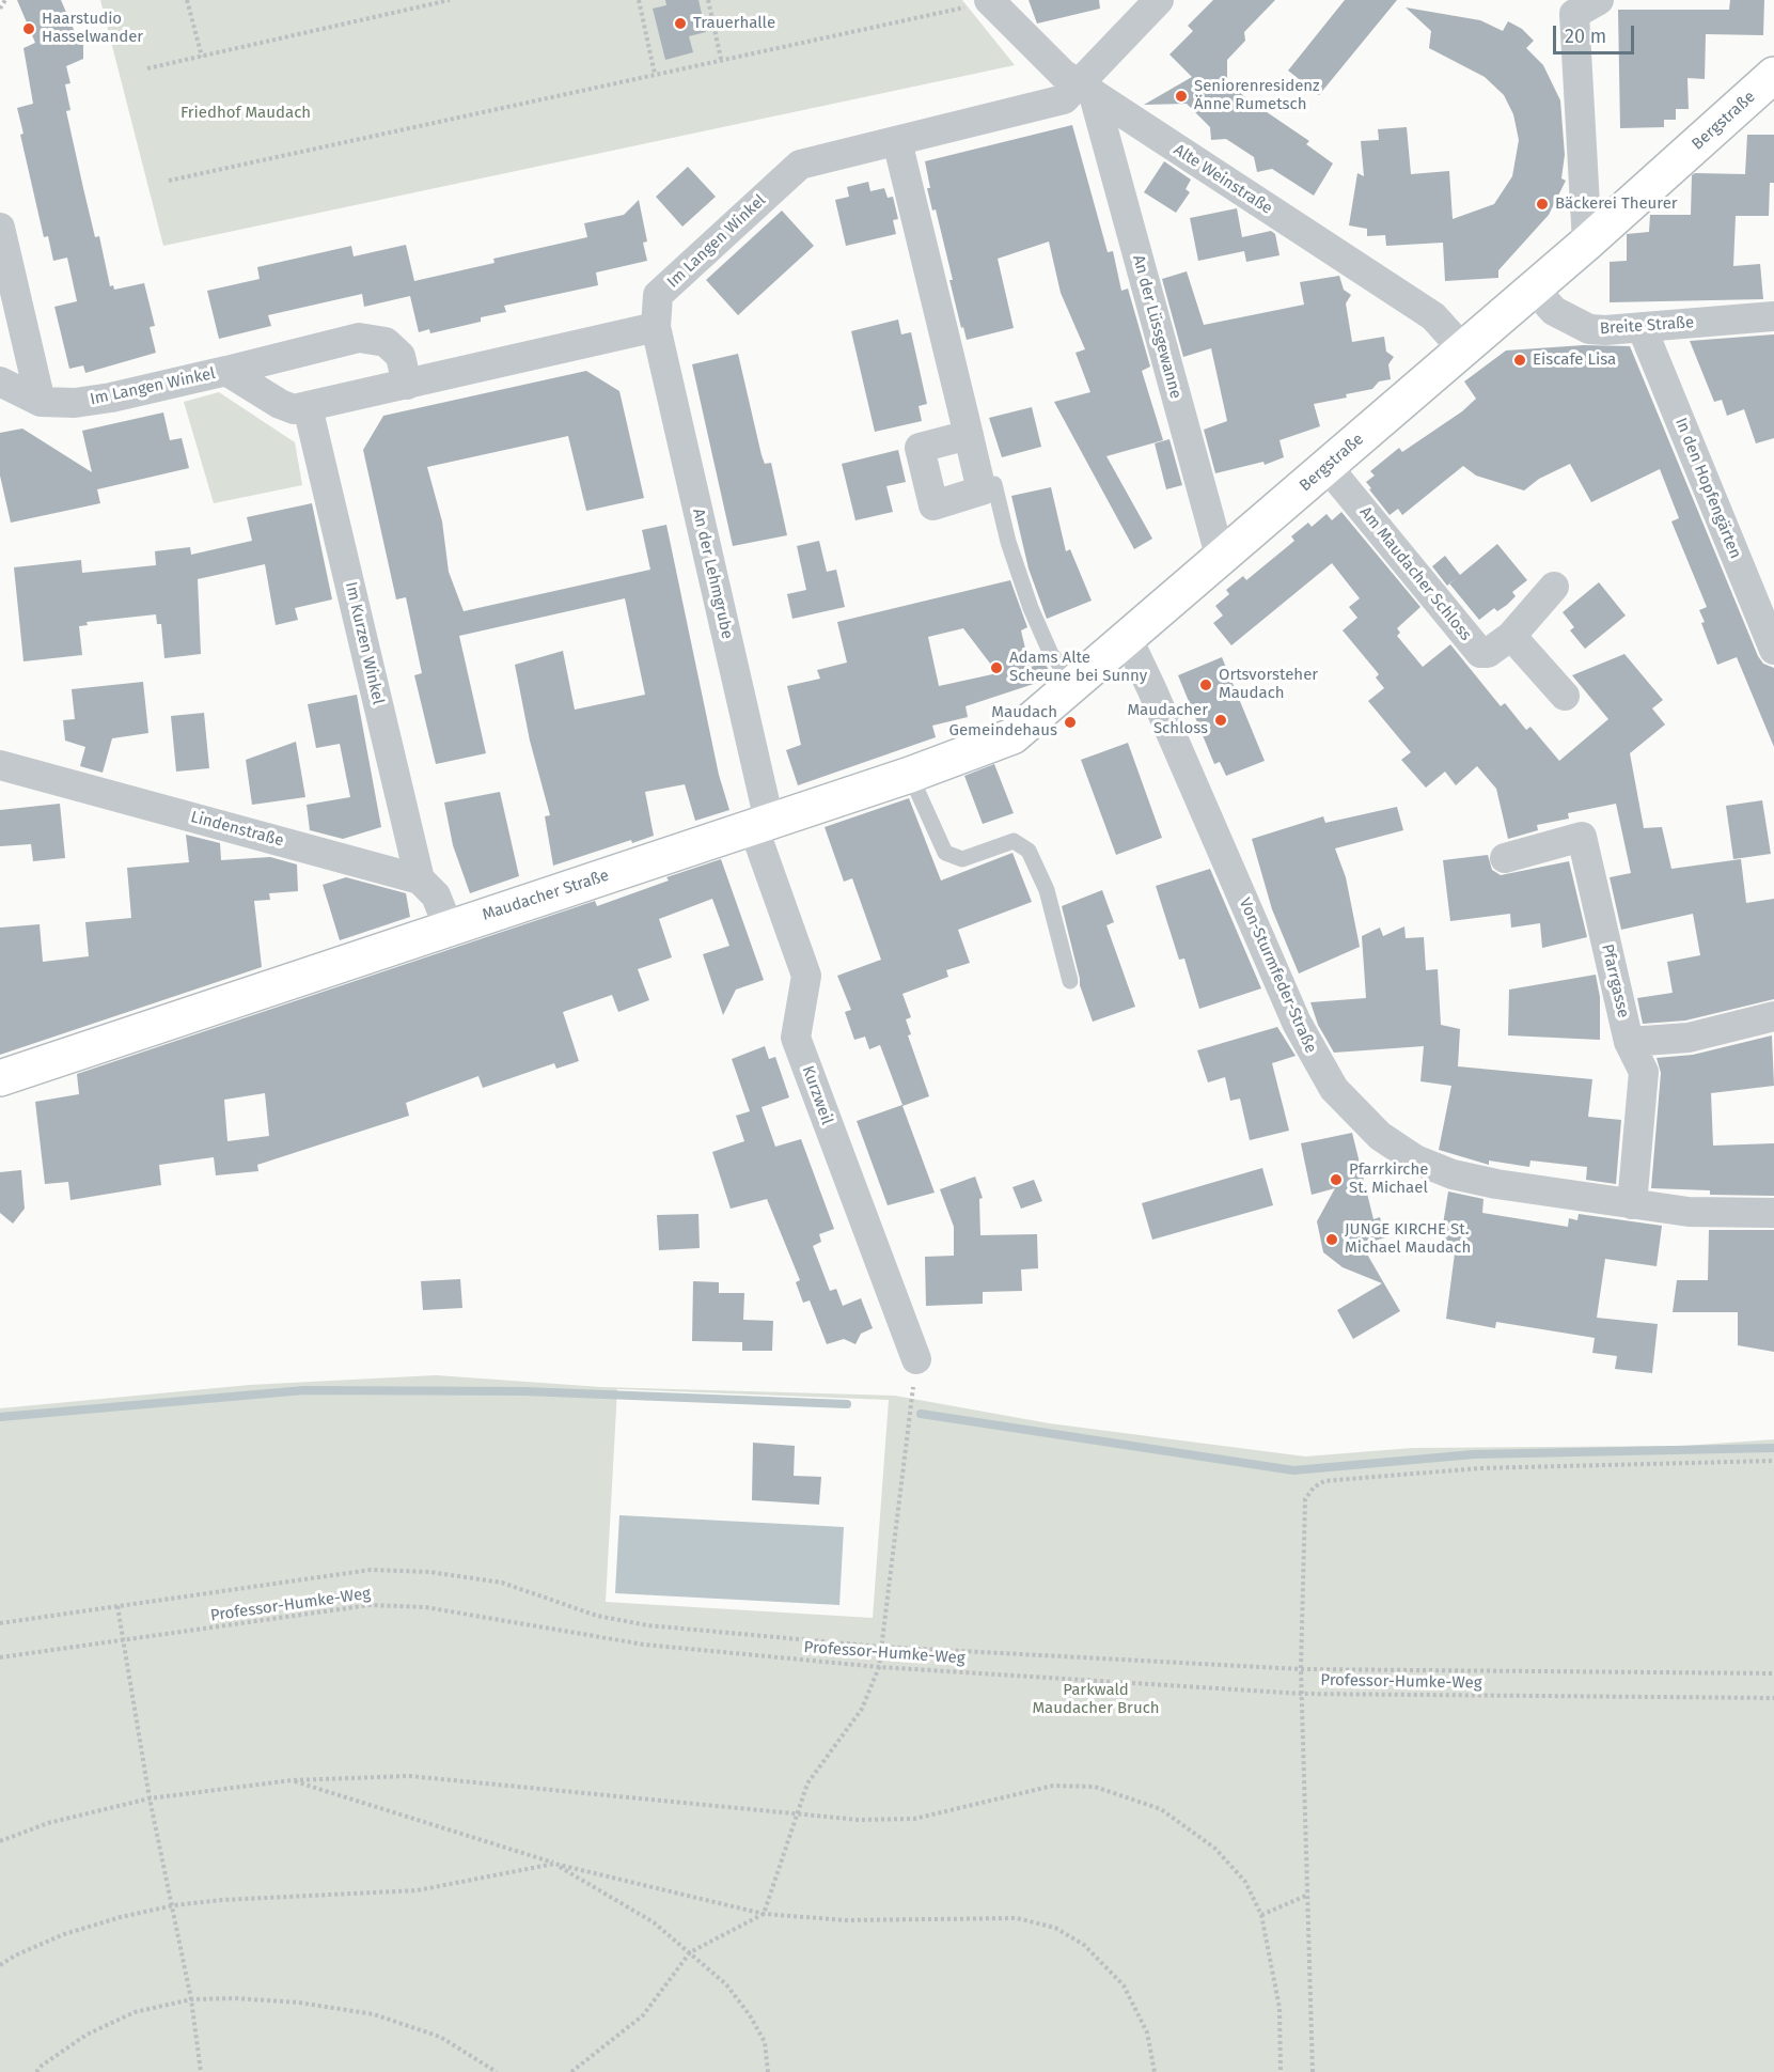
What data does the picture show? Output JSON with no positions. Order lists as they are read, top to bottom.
{
  "streets": {
    "street": [
      "Bergstraße",
      "Alte Weinstraße",
      "Im Langen Winkel",
      "Breite Straße",
      "An der Lüssgewanne",
      "In den Hopfengärten",
      "An der Lehmgrube",
      "Am Maudacher Schloss",
      "Im Kurzen Winkel",
      "Lindenstraße",
      "Maudacher Straße",
      "Von-Sturmfeder-Straße",
      "Pfarrgasse",
      "Kurzweil"
    ],
    "path": ["Professor-Humke-Weg"]
  },
  "crossings": [
    ["Bergstraße", "Alte Weinstraße"],
    ["Bergstraße", "Breite Straße"],
    ["Bergstraße", "An der Lüssgewanne"],
    ["Bergstraße", "Am Maudacher Schloss"],
    ["Bergstraße", "Maudacher Straße"],
    ["Bergstraße", "Von-Sturmfeder-Straße"],
    ["Alte Weinstraße", "Im Langen Winkel"],
    ["Alte Weinstraße", "An der Lüssgewanne"],
    ["Im Langen Winkel", "An der Lüssgewanne"],
    ["Im Langen Winkel", "An der Lehmgrube"],
    ["Im Langen Winkel", "Im Kurzen Winkel"],
    ["Breite Straße", "In den Hopfengärten"],
    ["An der Lehmgrube", "Maudacher Straße"],
    ["An der Lehmgrube", "Kurzweil"],
    ["Im Kurzen Winkel", "Lindenstraße"],
    ["Maudacher Straße", "Kurzweil"],
    ["Von-Sturmfeder-Straße", "Pfarrgasse"]
  ],
  "parks": ["Friedhof Maudach", "Parkwald Maudacher Bruch"],
  "places": [
    "Trauerhalle",
    "Haarstudio Hasselwander",
    "Seniorenresidenz Änne Rumetsch",
    "Bäckerei Theurer",
    "Eiscafe Lisa",
    "Adams Alte Scheune bei Sunny",
    "Ortsvorsteher Maudach",
    "Maudacher Schloss",
    "Maudach Gemeindehaus",
    "Pfarrkirche St. Michael",
    "JUNGE KIRCHE St. Michael Maudach"
  ],
  "scale_bar": "20 m"
}
